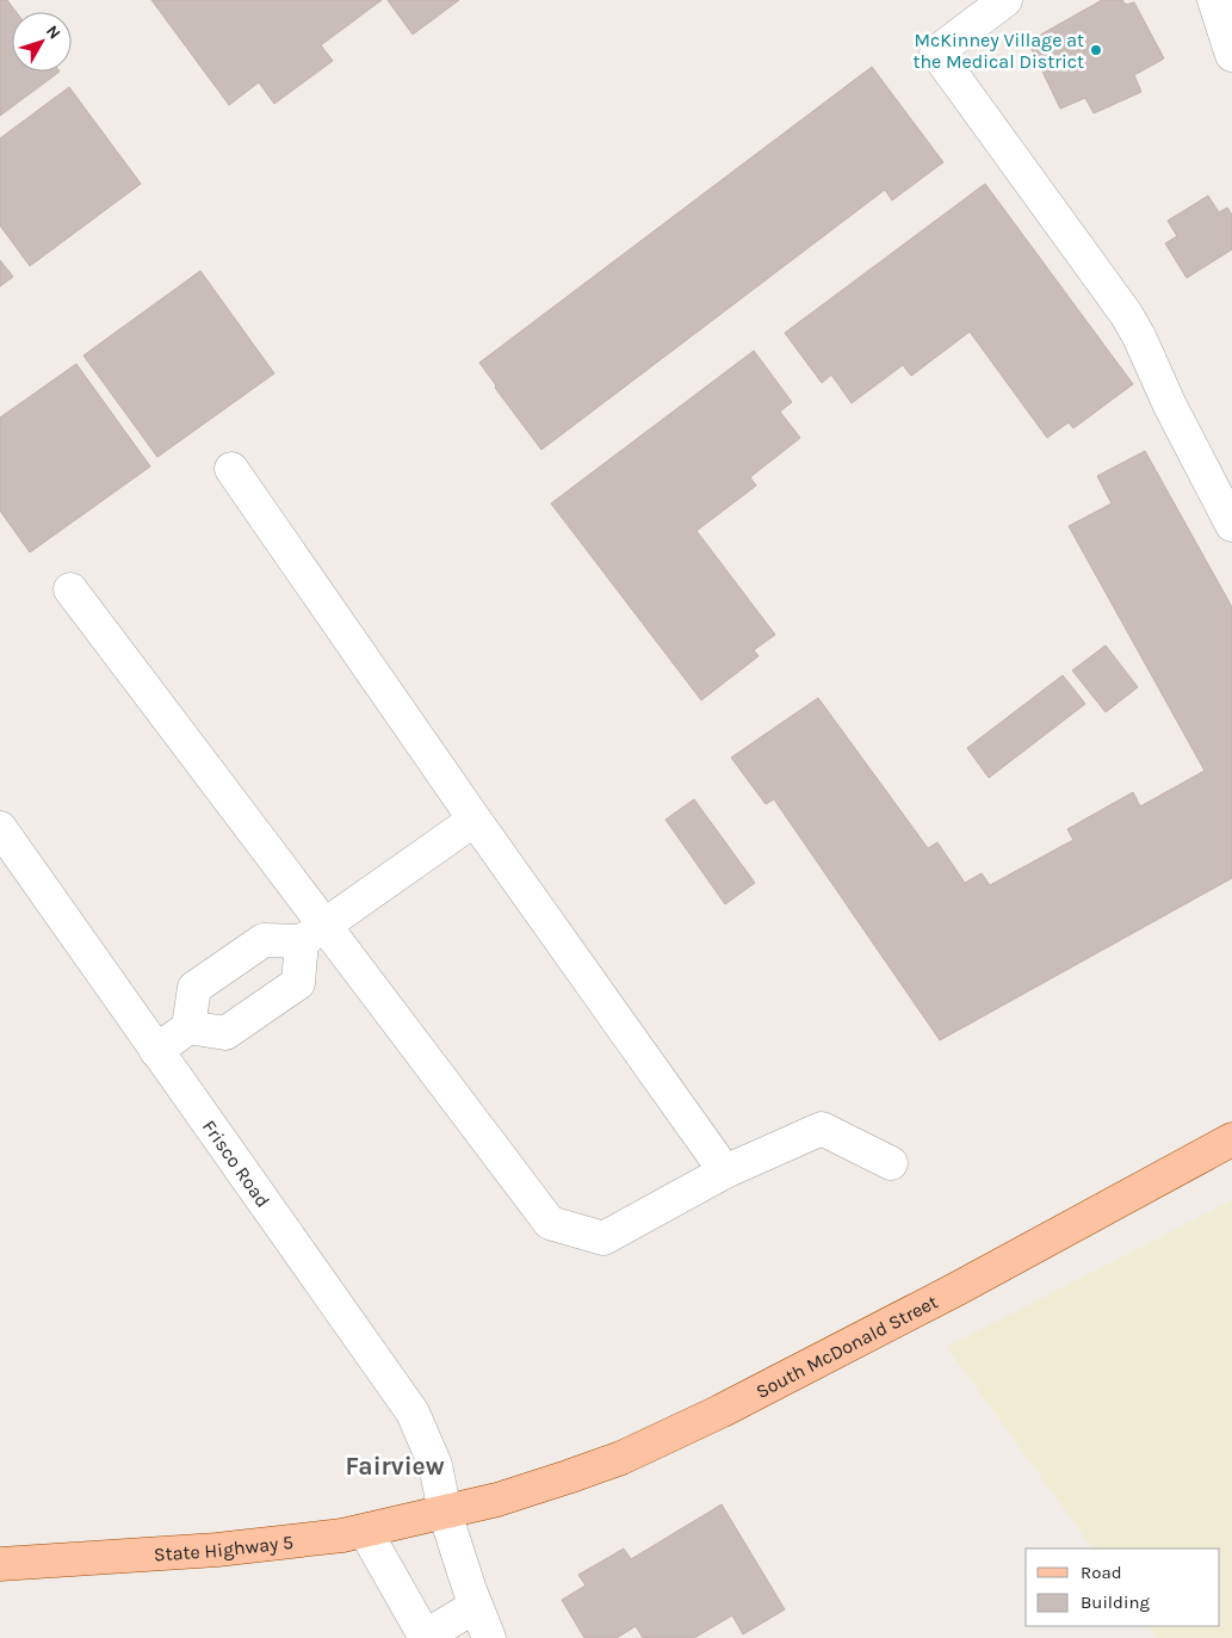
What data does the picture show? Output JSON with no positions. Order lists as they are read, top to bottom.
{
  "streets": {
    "main road": ["South McDonald Street", "State Highway 5"],
    "street": ["Frisco Road"]
  },
  "crossings": [
    ["Frisco Road", "South McDonald Street"],
    ["Frisco Road", "State Highway 5"],
    ["South McDonald Street", "State Highway 5"]
  ],
  "districts": ["Fairview"],
  "places": ["McKinney Village at the Medical District"],
  "legend": ["Road", "Building"],
  "north": "top right"
}
